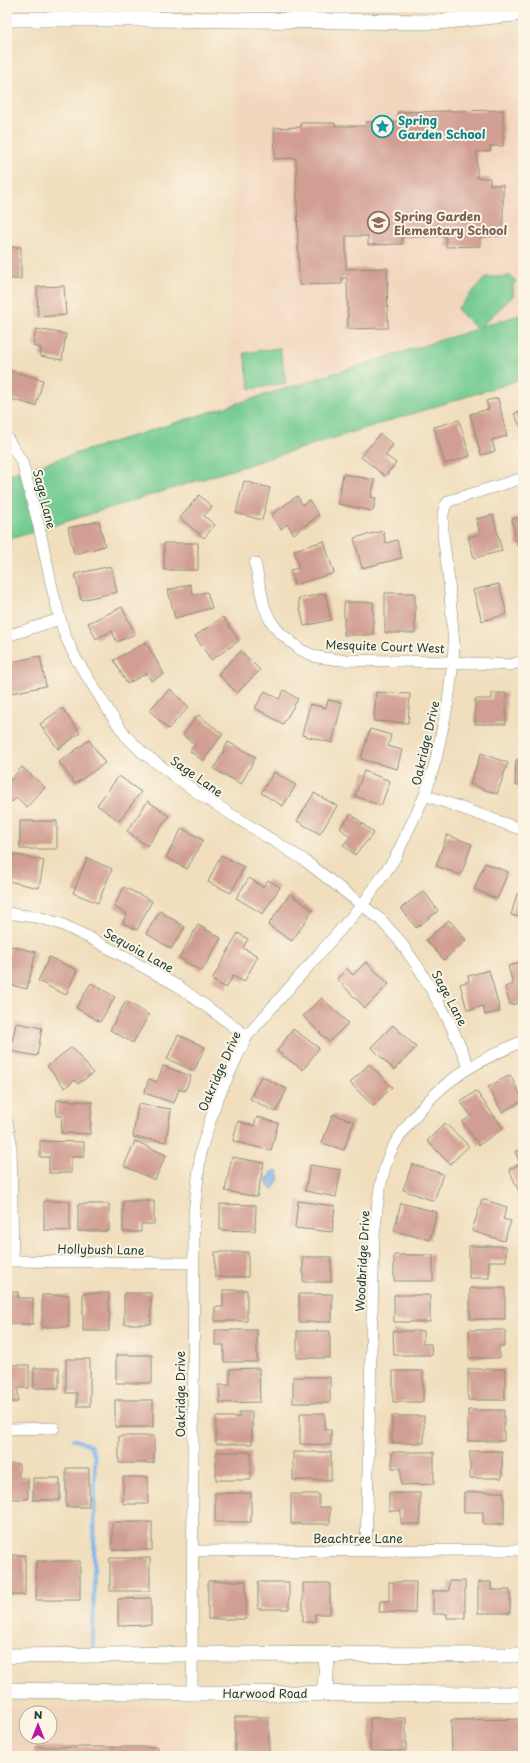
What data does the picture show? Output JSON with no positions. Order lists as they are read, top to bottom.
{
  "streets": {
    "main road": ["Harwood Road"],
    "street": [
      "Sage Lane",
      "Mesquite Court West",
      "Oakridge Drive",
      "Sequoia Lane",
      "Hollybush Lane",
      "Woodbridge Drive",
      "Beachtree Lane"
    ]
  },
  "crossings": [
    ["Sage Lane", "Oakridge Drive"],
    ["Sage Lane", "Woodbridge Drive"],
    ["Mesquite Court West", "Oakridge Drive"],
    ["Oakridge Drive", "Sequoia Lane"],
    ["Oakridge Drive", "Hollybush Lane"],
    ["Oakridge Drive", "Beachtree Lane"],
    ["Oakridge Drive", "Harwood Road"],
    ["Woodbridge Drive", "Beachtree Lane"]
  ],
  "places": {
    "place": ["Spring Garden School"],
    "school or university": ["Spring Garden Elementary School"]
  },
  "north": "top"
}
